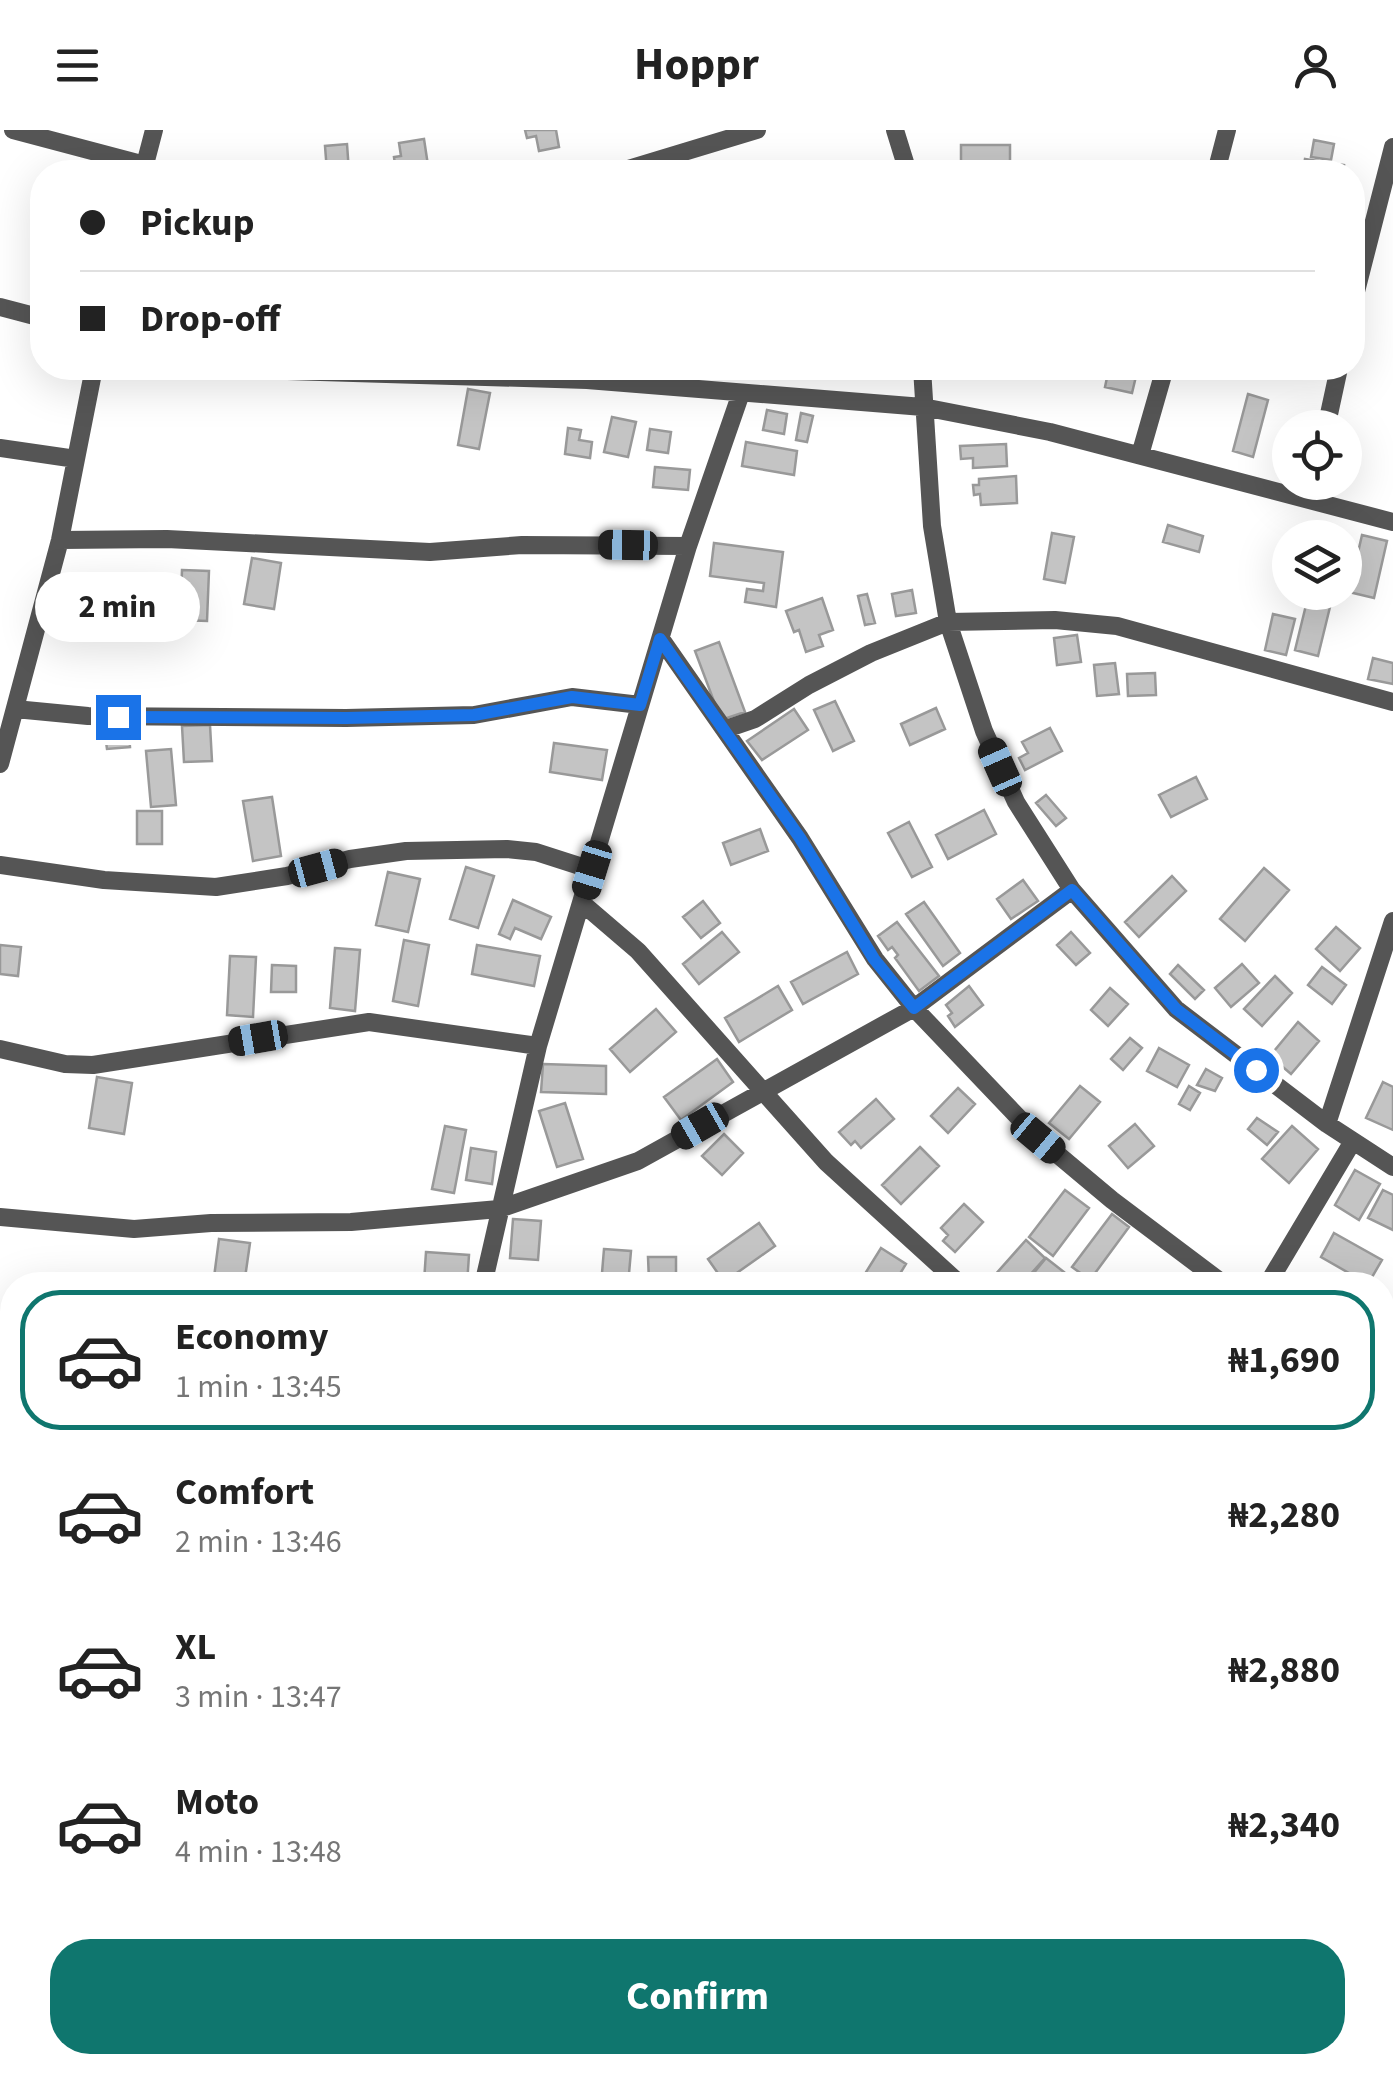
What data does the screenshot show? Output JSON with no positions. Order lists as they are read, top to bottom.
{
  "page": {
    "header": "Hoppr",
    "banner": ["Pickup", "Drop-off"],
    "bubble": "2 min",
    "list": [
      {
        "name": "Economy",
        "note": "1 min · 13:45",
        "value": "₦1,690"
      },
      {
        "name": "Comfort",
        "note": "2 min · 13:46",
        "value": "₦2,280"
      },
      {
        "name": "XL",
        "note": "3 min · 13:47",
        "value": "₦2,880"
      },
      {
        "name": "Moto",
        "note": "4 min · 13:48",
        "value": "₦2,340"
      }
    ],
    "buttons": "Confirm"
  }
}
